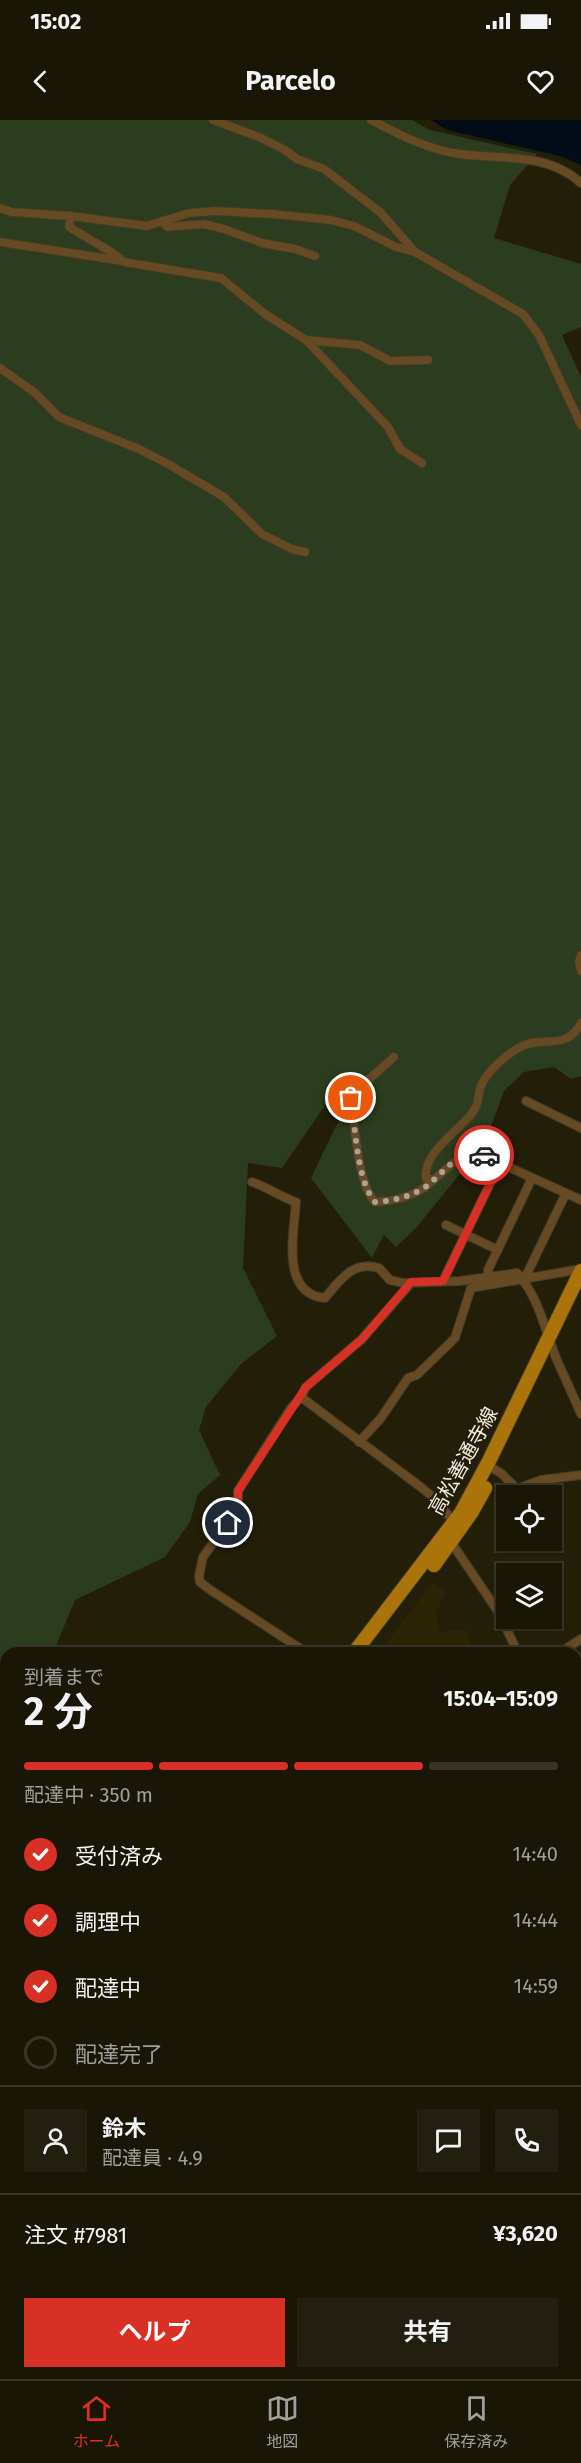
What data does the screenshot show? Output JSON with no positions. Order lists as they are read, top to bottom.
{
  "streets": {
    "main road": ["高松善通寺線"]
  },
  "page": {
    "status": "15:02",
    "header": "Parcelo",
    "heading": ["2 分", "到着まで", "15:04–15:09"],
    "panel": [
      "鈴木",
      "配達員 · 4.9",
      "注文 #7981",
      "¥3,620"
    ],
    "bar": "配達中 · 350 m",
    "list": [
      ["受付済み", "14:40"],
      ["調理中", "14:44"],
      ["配達中", "14:59"],
      "配達完了"
    ],
    "buttons": ["ヘルプ", "共有"],
    "tabs": ["ホーム", "地図", "保存済み"]
  }
}
